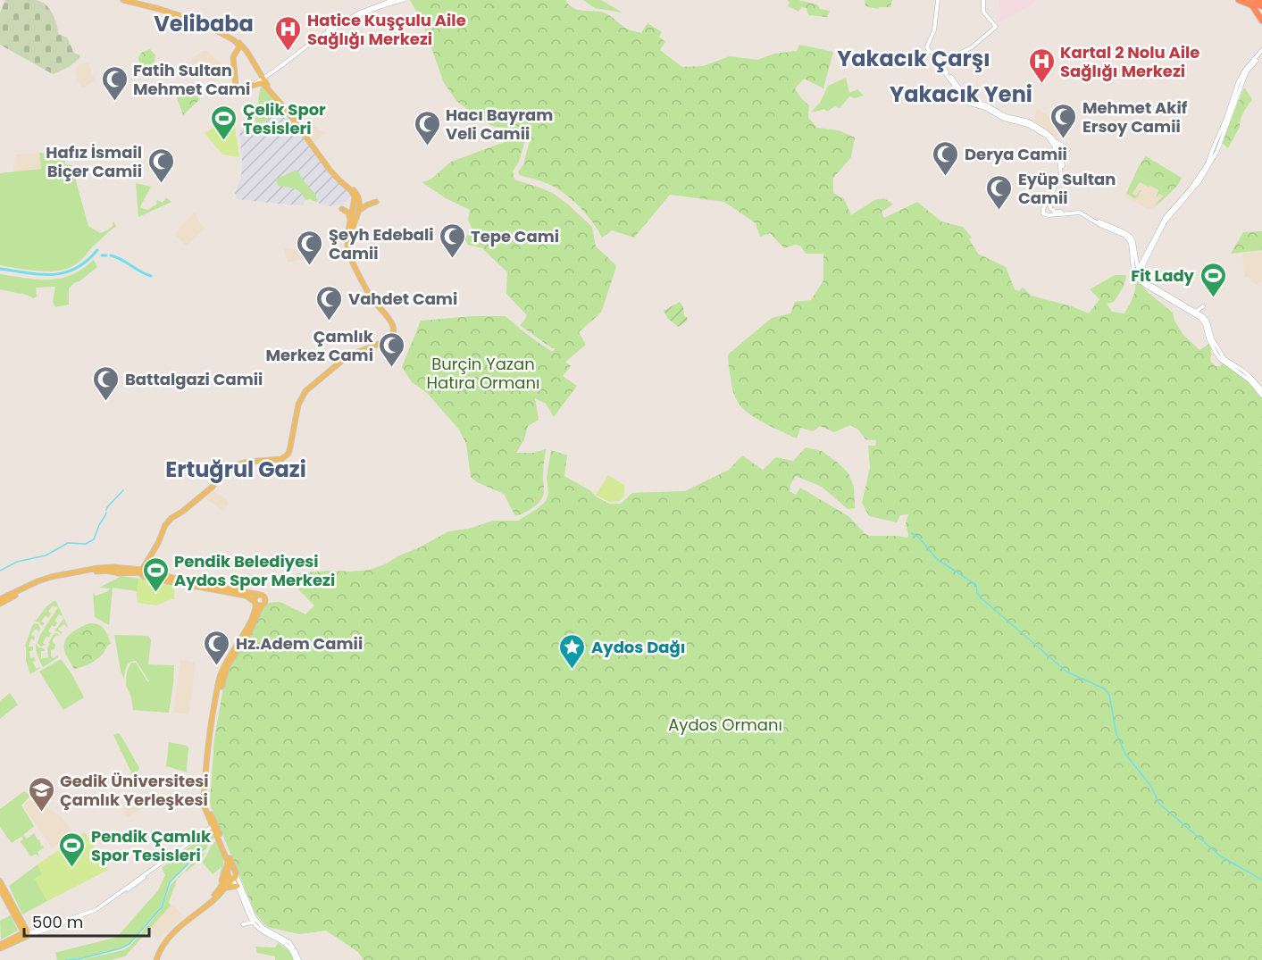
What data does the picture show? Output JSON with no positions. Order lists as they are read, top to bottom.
{
  "districts": [
    "Velibaba",
    "Yakacık Çarşı",
    "Yakacık Yeni",
    "Ertuğrul Gazi"
  ],
  "parks": ["Burçin Yazan Hatıra Ormanı", "Aydos Ormanı"],
  "places": {
    "hospital": ["Hatice Kuşçulu Aile Sağlığı Merkezi", "Kartal 2 Nolu Aile Sağlığı Merkezi"],
    "mosque": [
      "Fatih Sultan Mehmet Cami",
      "Mehmet Akif Ersoy Camii",
      "Hacı Bayram Veli Camii",
      "Derya Camii",
      "Hafız İsmail Biçer Camii",
      "Eyüp Sultan Camii",
      "Tepe Cami",
      "Şeyh Edebali Camii",
      "Vahdet Cami",
      "Çamlık Merkez Cami",
      "Battalgazi Camii",
      "Hz.Adem Camii"
    ],
    "sports": [
      "Çelik Spor Tesisleri",
      "Fit Lady",
      "Pendik Belediyesi Aydos Spor Merkezi",
      "Pendik Çamlık Spor Tesisleri"
    ],
    "place": ["Aydos Dağı"],
    "school or university": ["Gedik Üniversitesi Çamlık Yerleşkesi"]
  },
  "scale_bar": "500 m"
}
